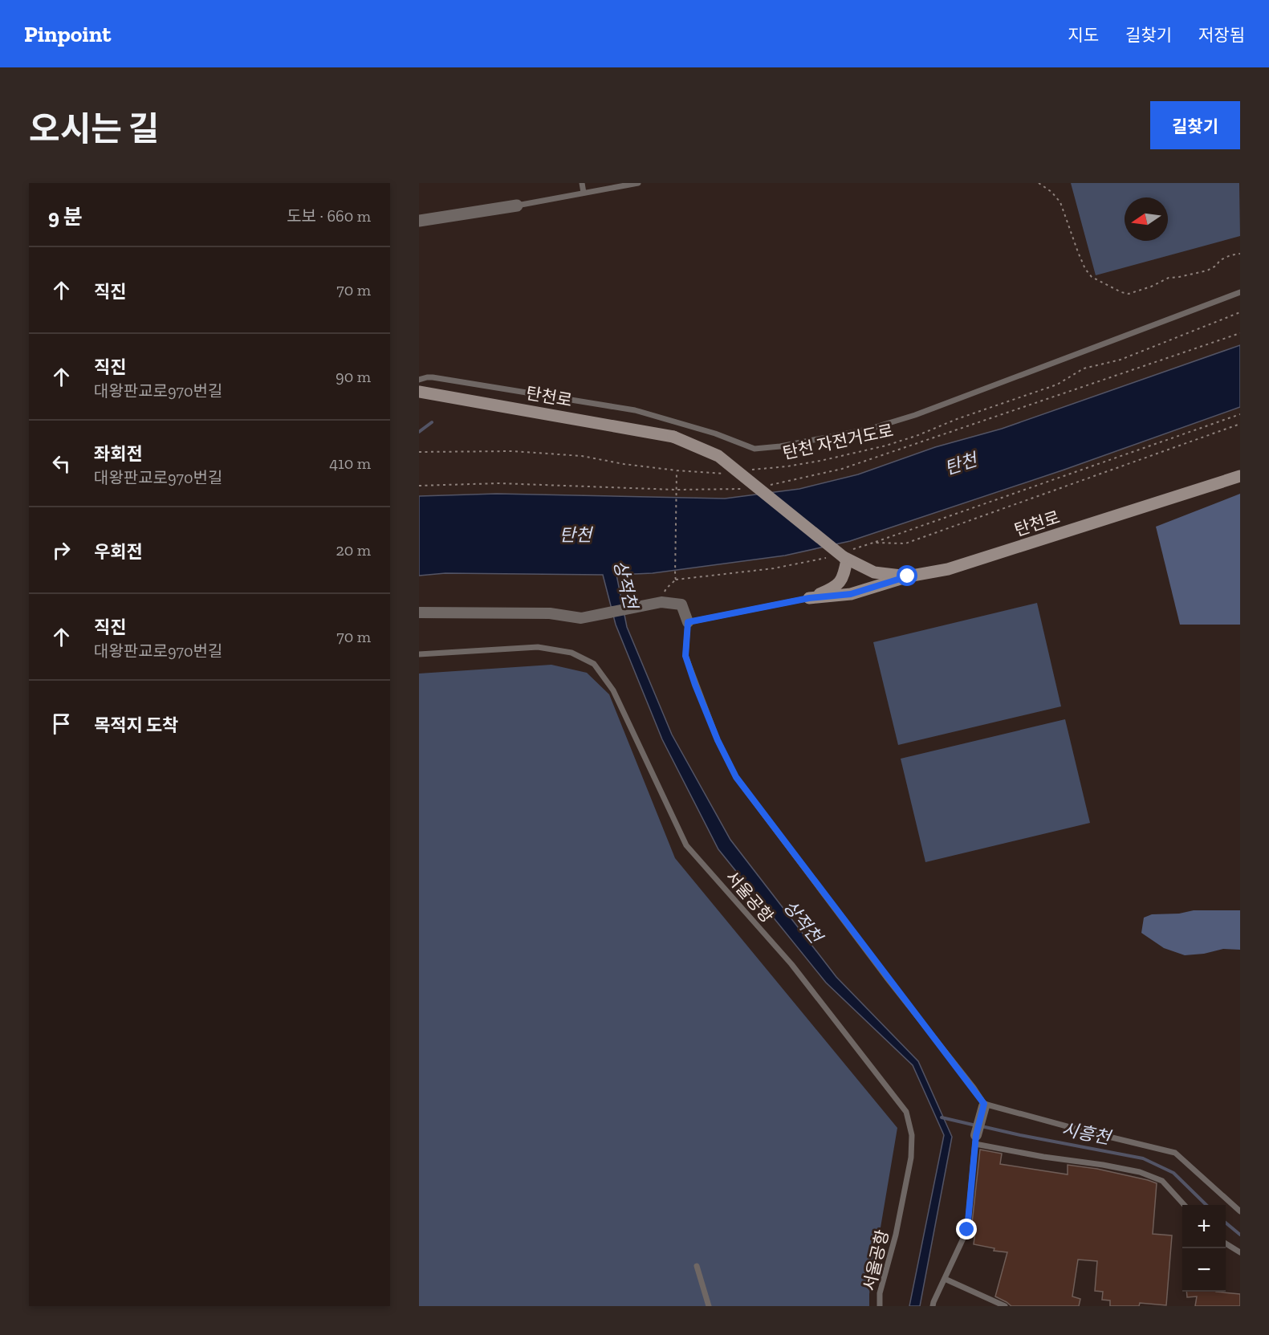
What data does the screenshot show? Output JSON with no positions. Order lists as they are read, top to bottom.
{
  "streets": {
    "main road": ["탄천로"],
    "lane": ["서울공항"],
    "path": ["탄천 자전거도로"]
  },
  "water": ["탄천", "상적천", "시흥천"],
  "north": "left",
  "page": {
    "header": "Pinpoint",
    "nav": ["지도", "길찾기", "저장됨"],
    "title": "오시는 길",
    "buttons": "길찾기",
    "heading": ["9 분", "도보 · 660 m"],
    "list": [
      ["직진", "70 m"],
      ["직진", "대왕판교로970번길", "90 m"],
      ["좌회전", "대왕판교로970번길", "410 m"],
      ["우회전", "20 m"],
      ["직진", "대왕판교로970번길", "70 m"],
      "목적지 도착"
    ],
    "map_buttons": ["+", "−"]
  }
}
